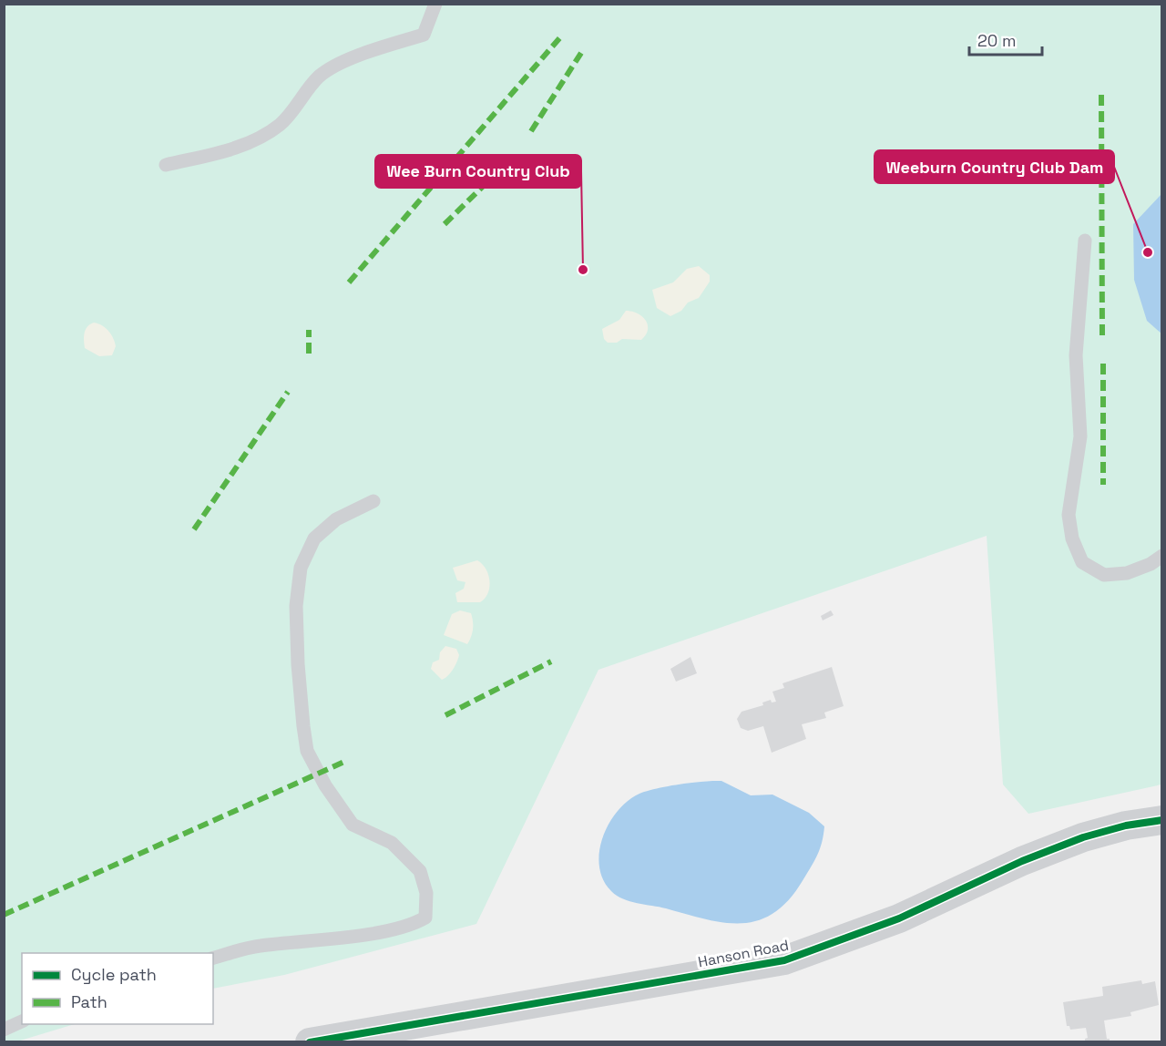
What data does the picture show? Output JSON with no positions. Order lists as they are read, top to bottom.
{
  "streets": {
    "street": ["Hanson Road"]
  },
  "places": ["Weeburn Country Club Dam", "Wee Burn Country Club"],
  "legend": ["Cycle path", "Path"],
  "scale_bar": "20 m"
}
